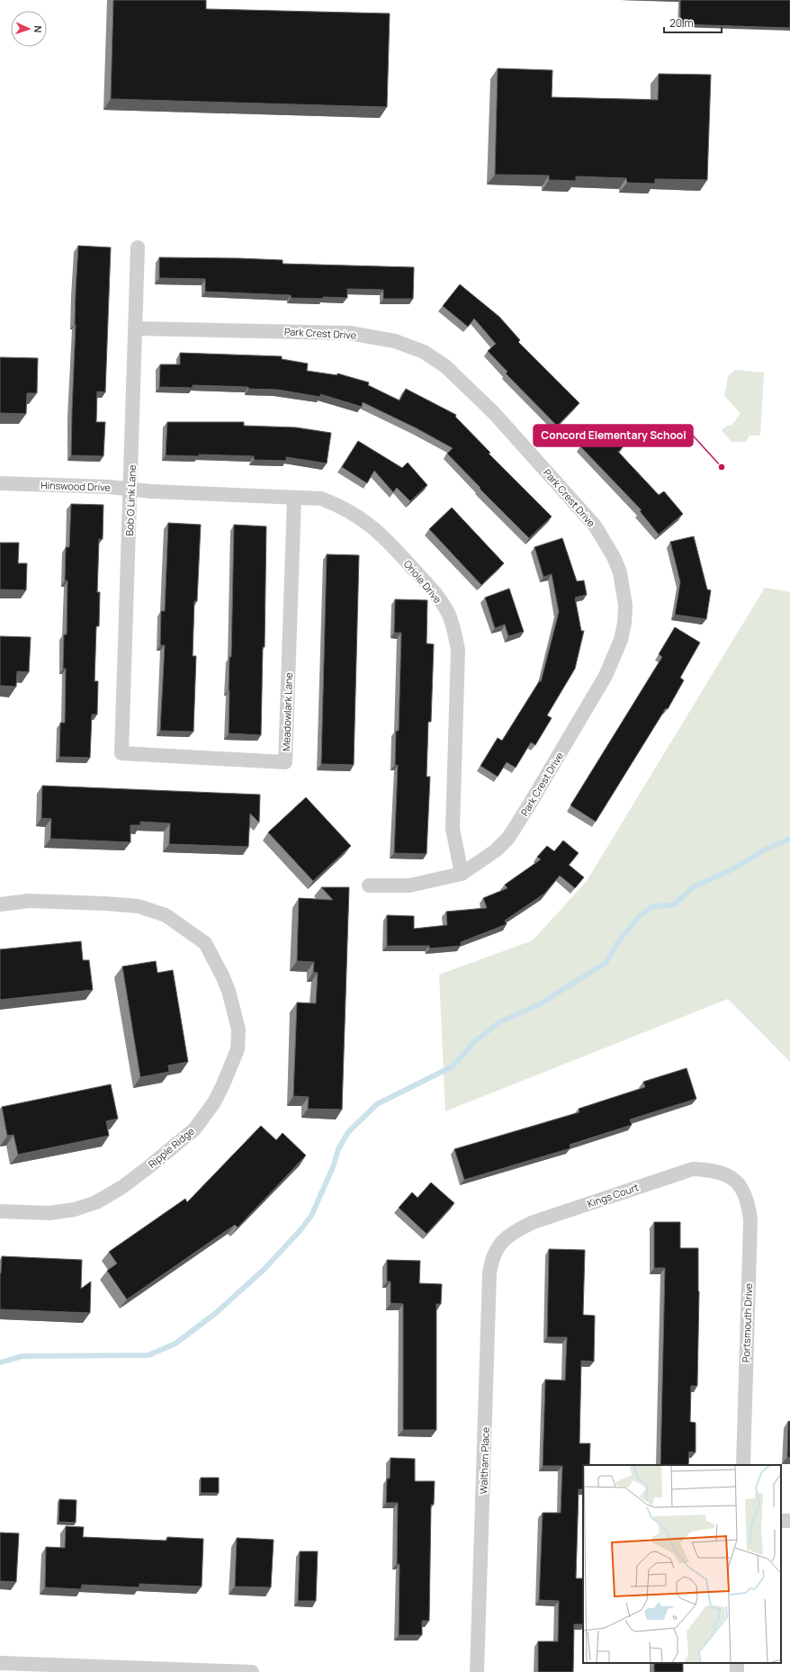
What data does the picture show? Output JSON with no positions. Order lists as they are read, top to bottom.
{
  "streets": {
    "street": [
      "Park Crest Drive",
      "Hinswood Drive",
      "Bob O Link Lane",
      "Oriole Drive",
      "Meadowlark Lane",
      "Ripple Ridge",
      "Kings Court",
      "Portsmouth Drive",
      "Waltham Place"
    ]
  },
  "crossings": [
    ["Park Crest Drive", "Bob O Link Lane"],
    ["Park Crest Drive", "Oriole Drive"],
    ["Hinswood Drive", "Bob O Link Lane"],
    ["Hinswood Drive", "Oriole Drive"],
    ["Bob O Link Lane", "Meadowlark Lane"],
    ["Oriole Drive", "Meadowlark Lane"],
    ["Kings Court", "Portsmouth Drive"],
    ["Kings Court", "Waltham Place"]
  ],
  "places": ["Concord Elementary School"],
  "scale_bar": "20 m",
  "north": "right"
}
